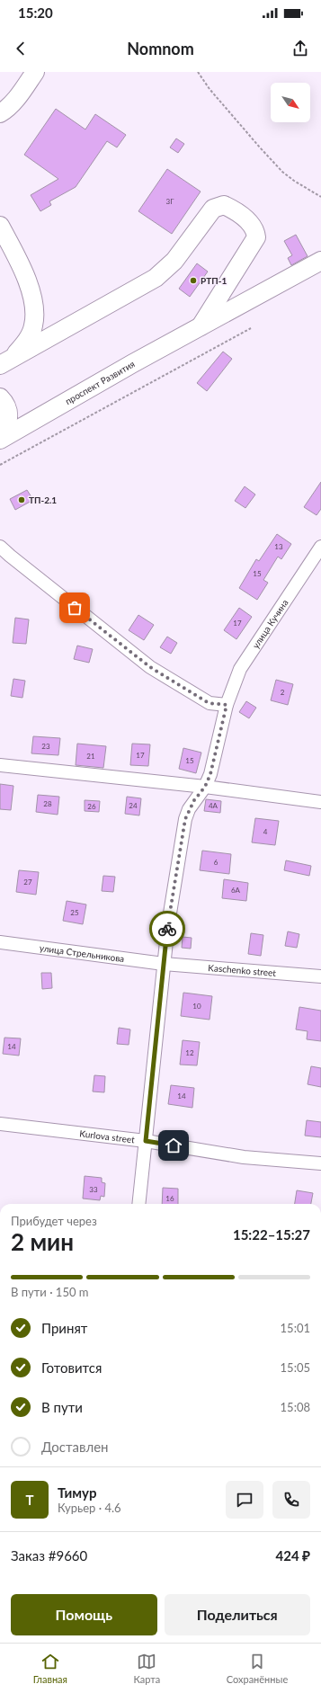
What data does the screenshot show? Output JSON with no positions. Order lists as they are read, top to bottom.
{
  "streets": {
    "street": [
      "проспект Развития",
      "улица Кучина",
      "улица Стрельникова",
      "Kaschenko street",
      "Kurlova street"
    ]
  },
  "crossings": [
    ["улица Кучина", "улица Стрельникова"],
    ["улица Кучина", "Kaschenko street"],
    ["улица Кучина", "Kurlova street"],
    ["улица Стрельникова", "Kaschenko street"]
  ],
  "places": ["РТП-1", "ТП-2.1"],
  "house_numbers": [
    "3Г",
    "13",
    "15",
    "17",
    "2",
    "23",
    "17",
    "21",
    "15",
    "28",
    "24",
    "4А",
    "26",
    "4",
    "6",
    "27",
    "6А",
    "25",
    "10",
    "14",
    "12",
    "14",
    "33",
    "16"
  ],
  "north": "bottom right",
  "page": {
    "status": "15:20",
    "header": "Nomnom",
    "heading": ["2 мин", "Прибудет через", "15:22–15:27"],
    "panel": [
      "Тимур",
      "Курьер · 4.6",
      "Заказ #9660",
      "424 ₽"
    ],
    "bar": "В пути · 150 m",
    "list": [
      ["Принят", "15:01"],
      ["Готовится", "15:05"],
      ["В пути", "15:08"],
      "Доставлен"
    ],
    "round": "Т",
    "buttons": ["Помощь", "Поделиться"],
    "tabs": ["Главная", "Карта", "Сохранённые"]
  }
}
